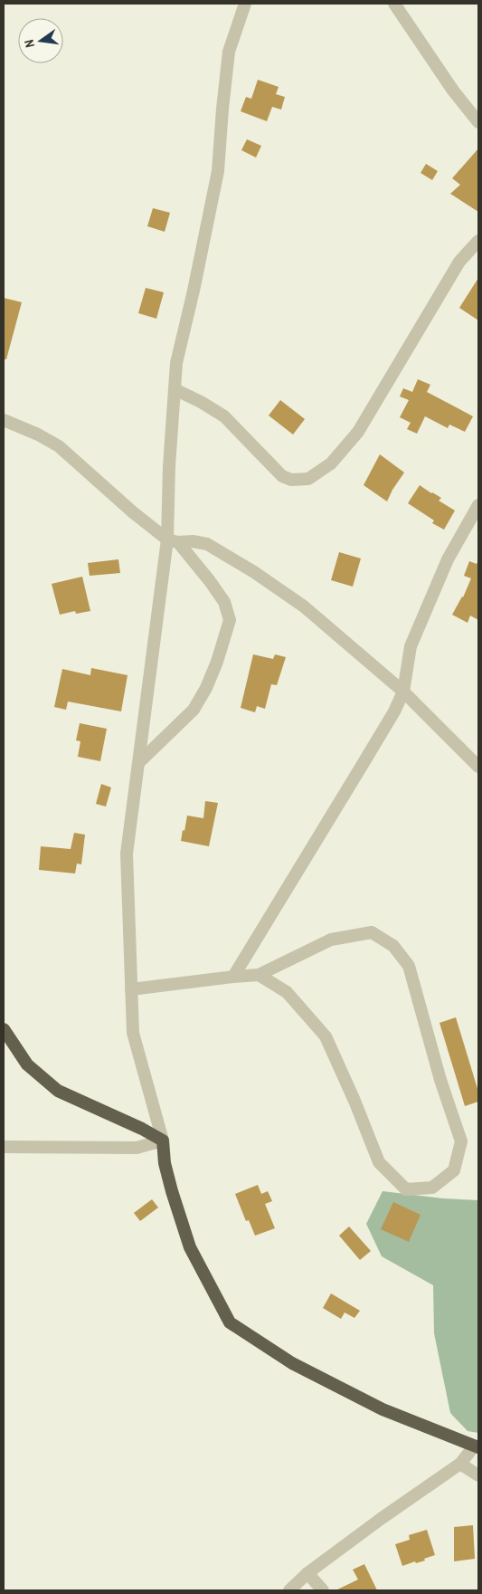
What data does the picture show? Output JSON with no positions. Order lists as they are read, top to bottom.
{
  "north": "left"
}
